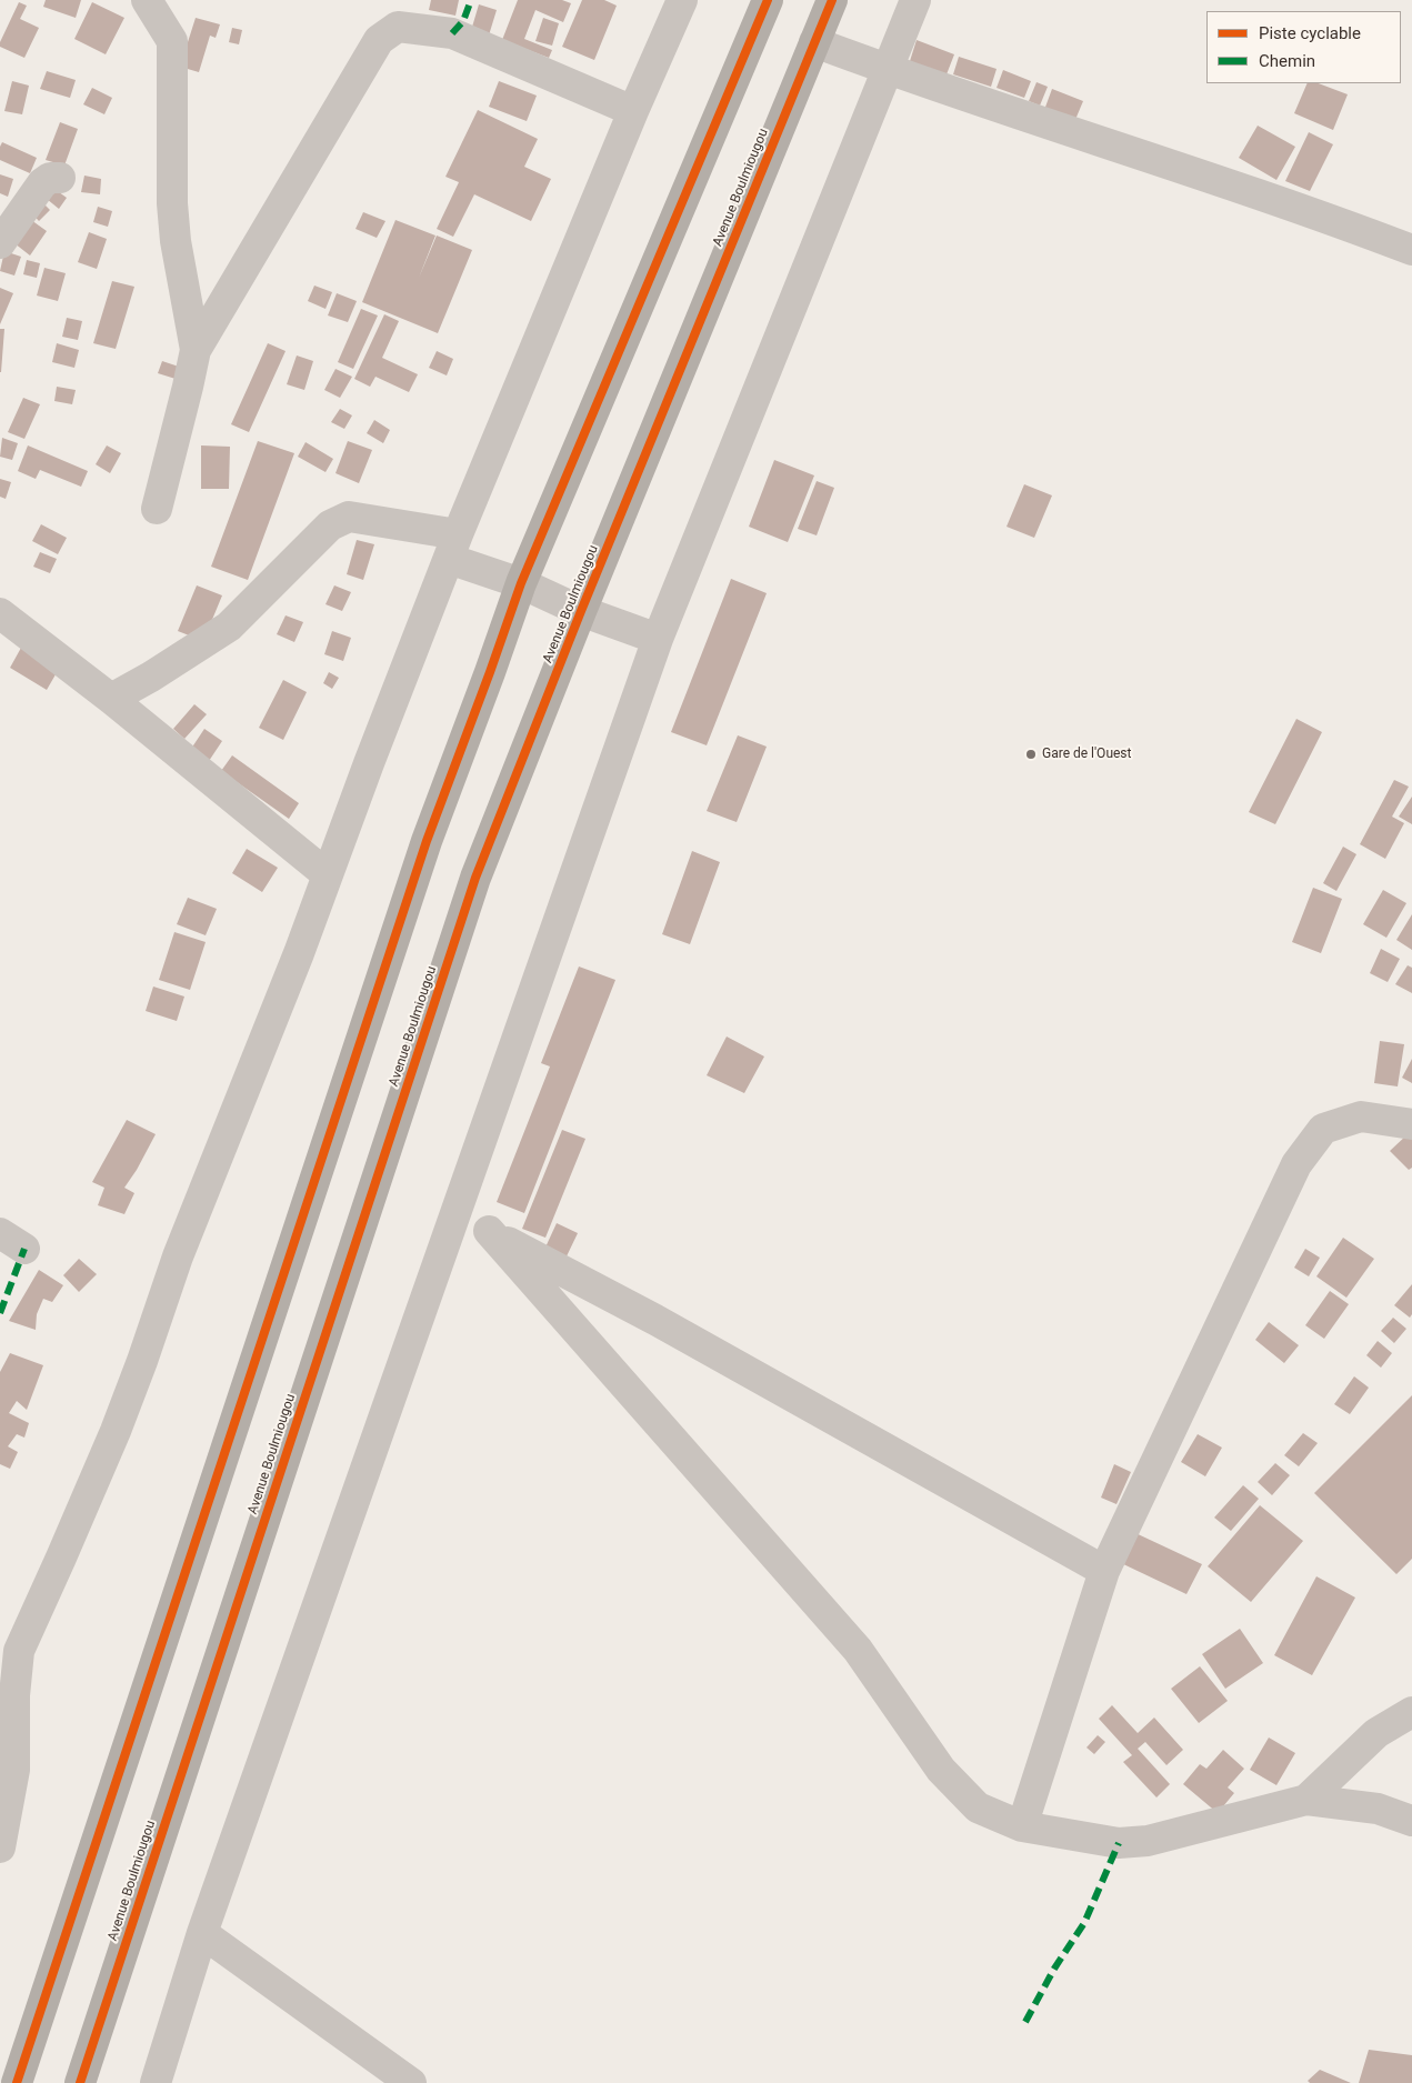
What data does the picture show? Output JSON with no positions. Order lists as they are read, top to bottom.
{
  "streets": {
    "highway": ["Avenue Boulmiougou"]
  },
  "places": ["Gare de l'Ouest"],
  "legend": ["Piste cyclable", "Chemin"]
}
